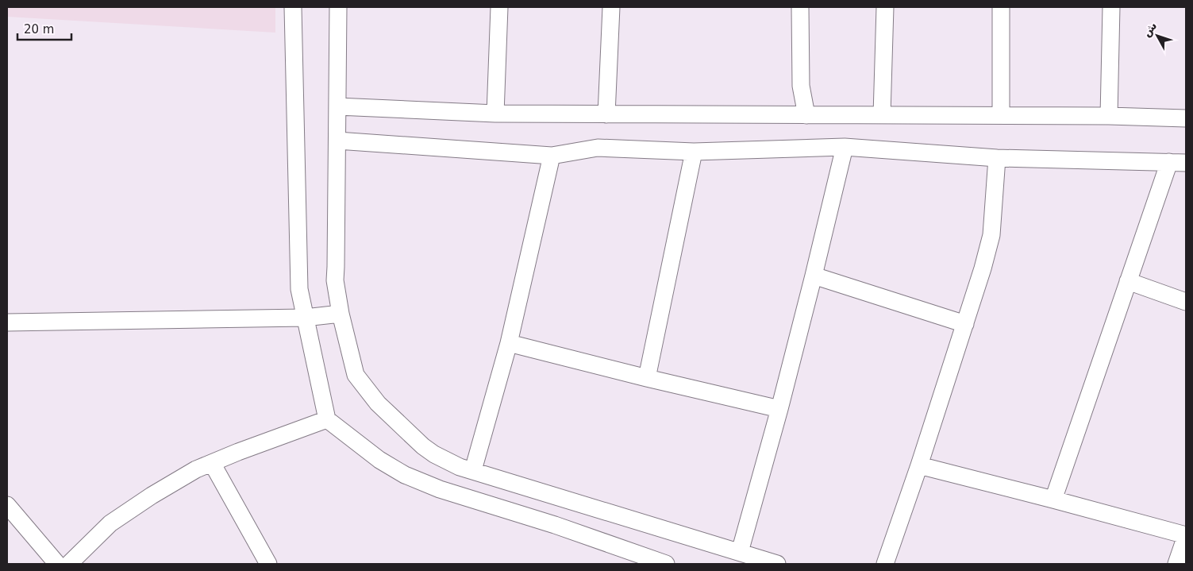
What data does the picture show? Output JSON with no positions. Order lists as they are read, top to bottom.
{
  "scale_bar": "20 m",
  "north": "top left"
}
